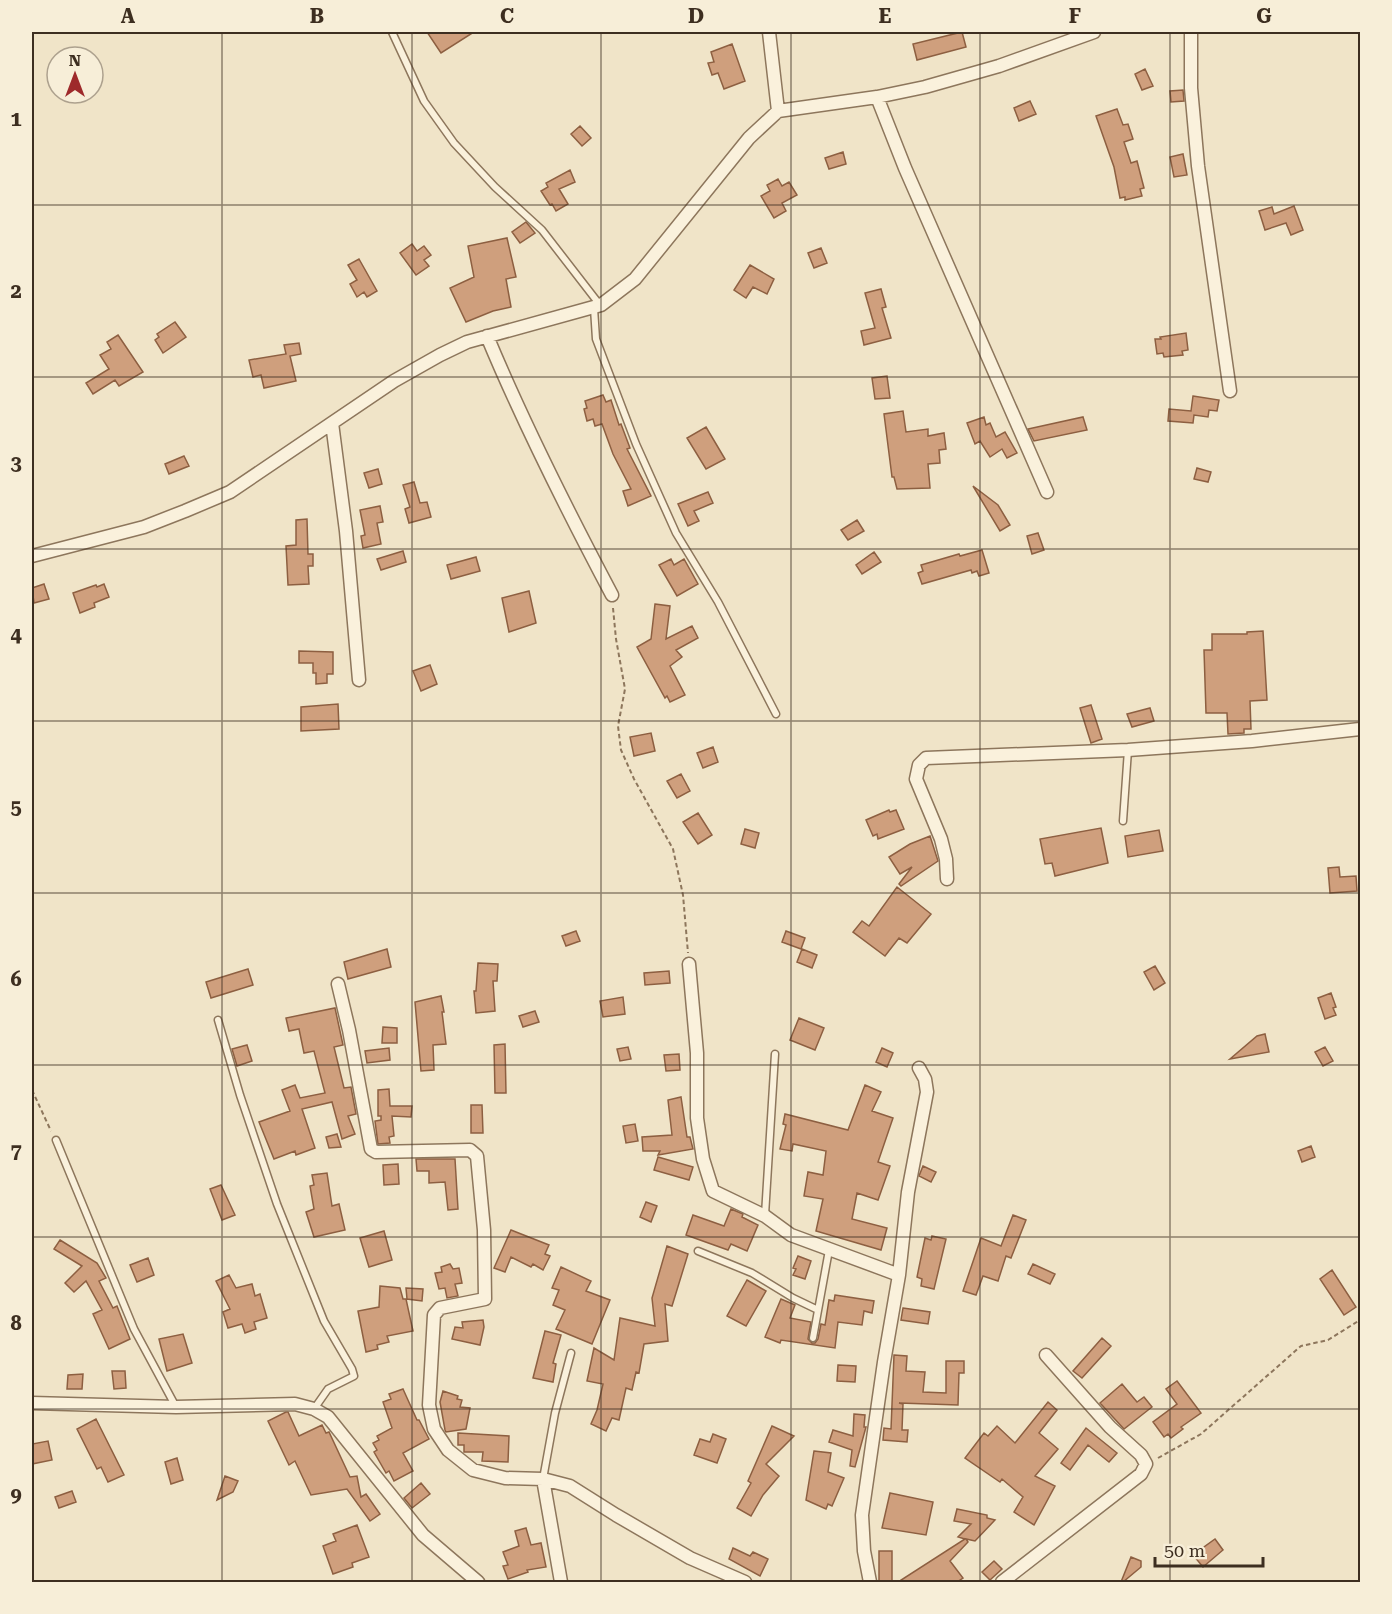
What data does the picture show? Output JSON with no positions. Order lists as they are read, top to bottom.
{
  "scale_bar": "50 m",
  "north": "top",
  "grid": {
    "columns": [
      "A",
      "B",
      "C",
      "D",
      "E",
      "F",
      "G"
    ],
    "rows": [
      "1",
      "2",
      "3",
      "4",
      "5",
      "6",
      "7",
      "8",
      "9"
    ]
  }
}
